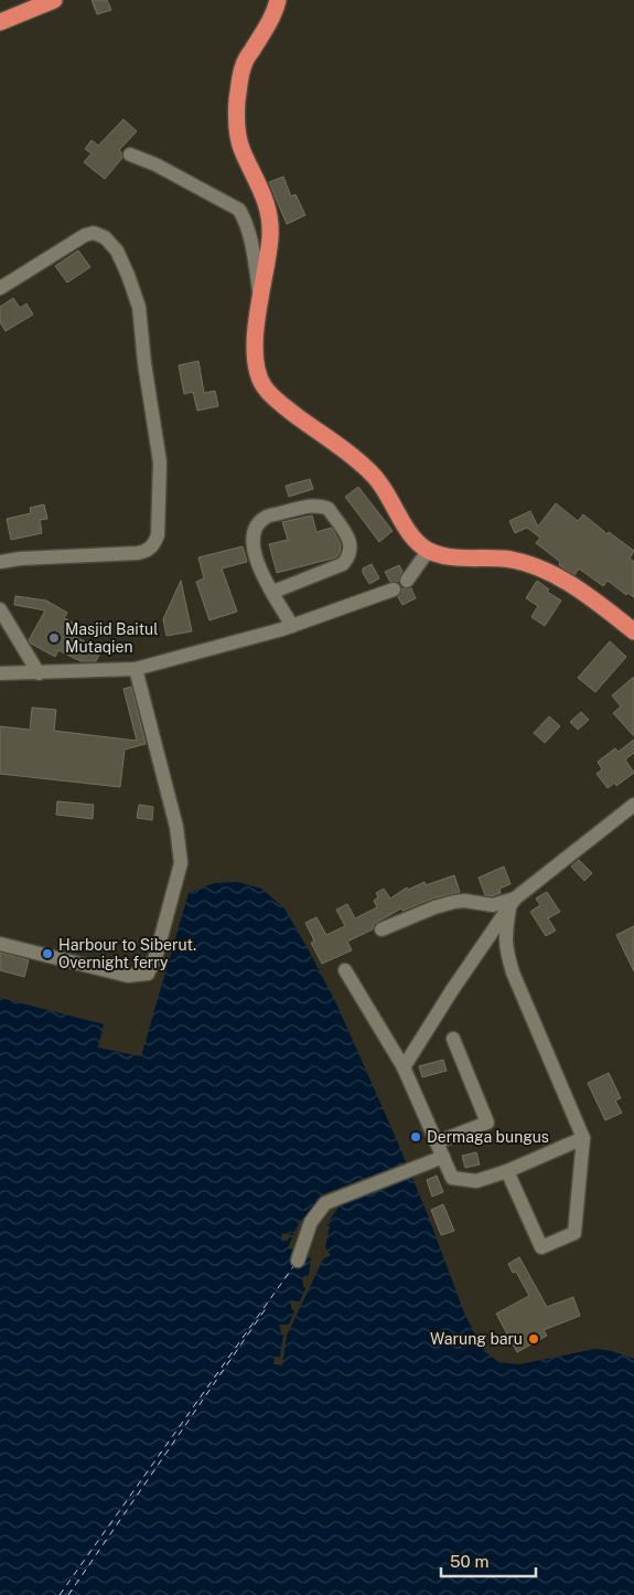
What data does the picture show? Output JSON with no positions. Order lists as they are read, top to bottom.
{
  "places": [
    "Masjid Baitul Mutaqien",
    "Harbour to Siberut. Overnight ferry",
    "Dermaga bungus",
    "Warung baru"
  ],
  "scale_bar": "50 m"
}
